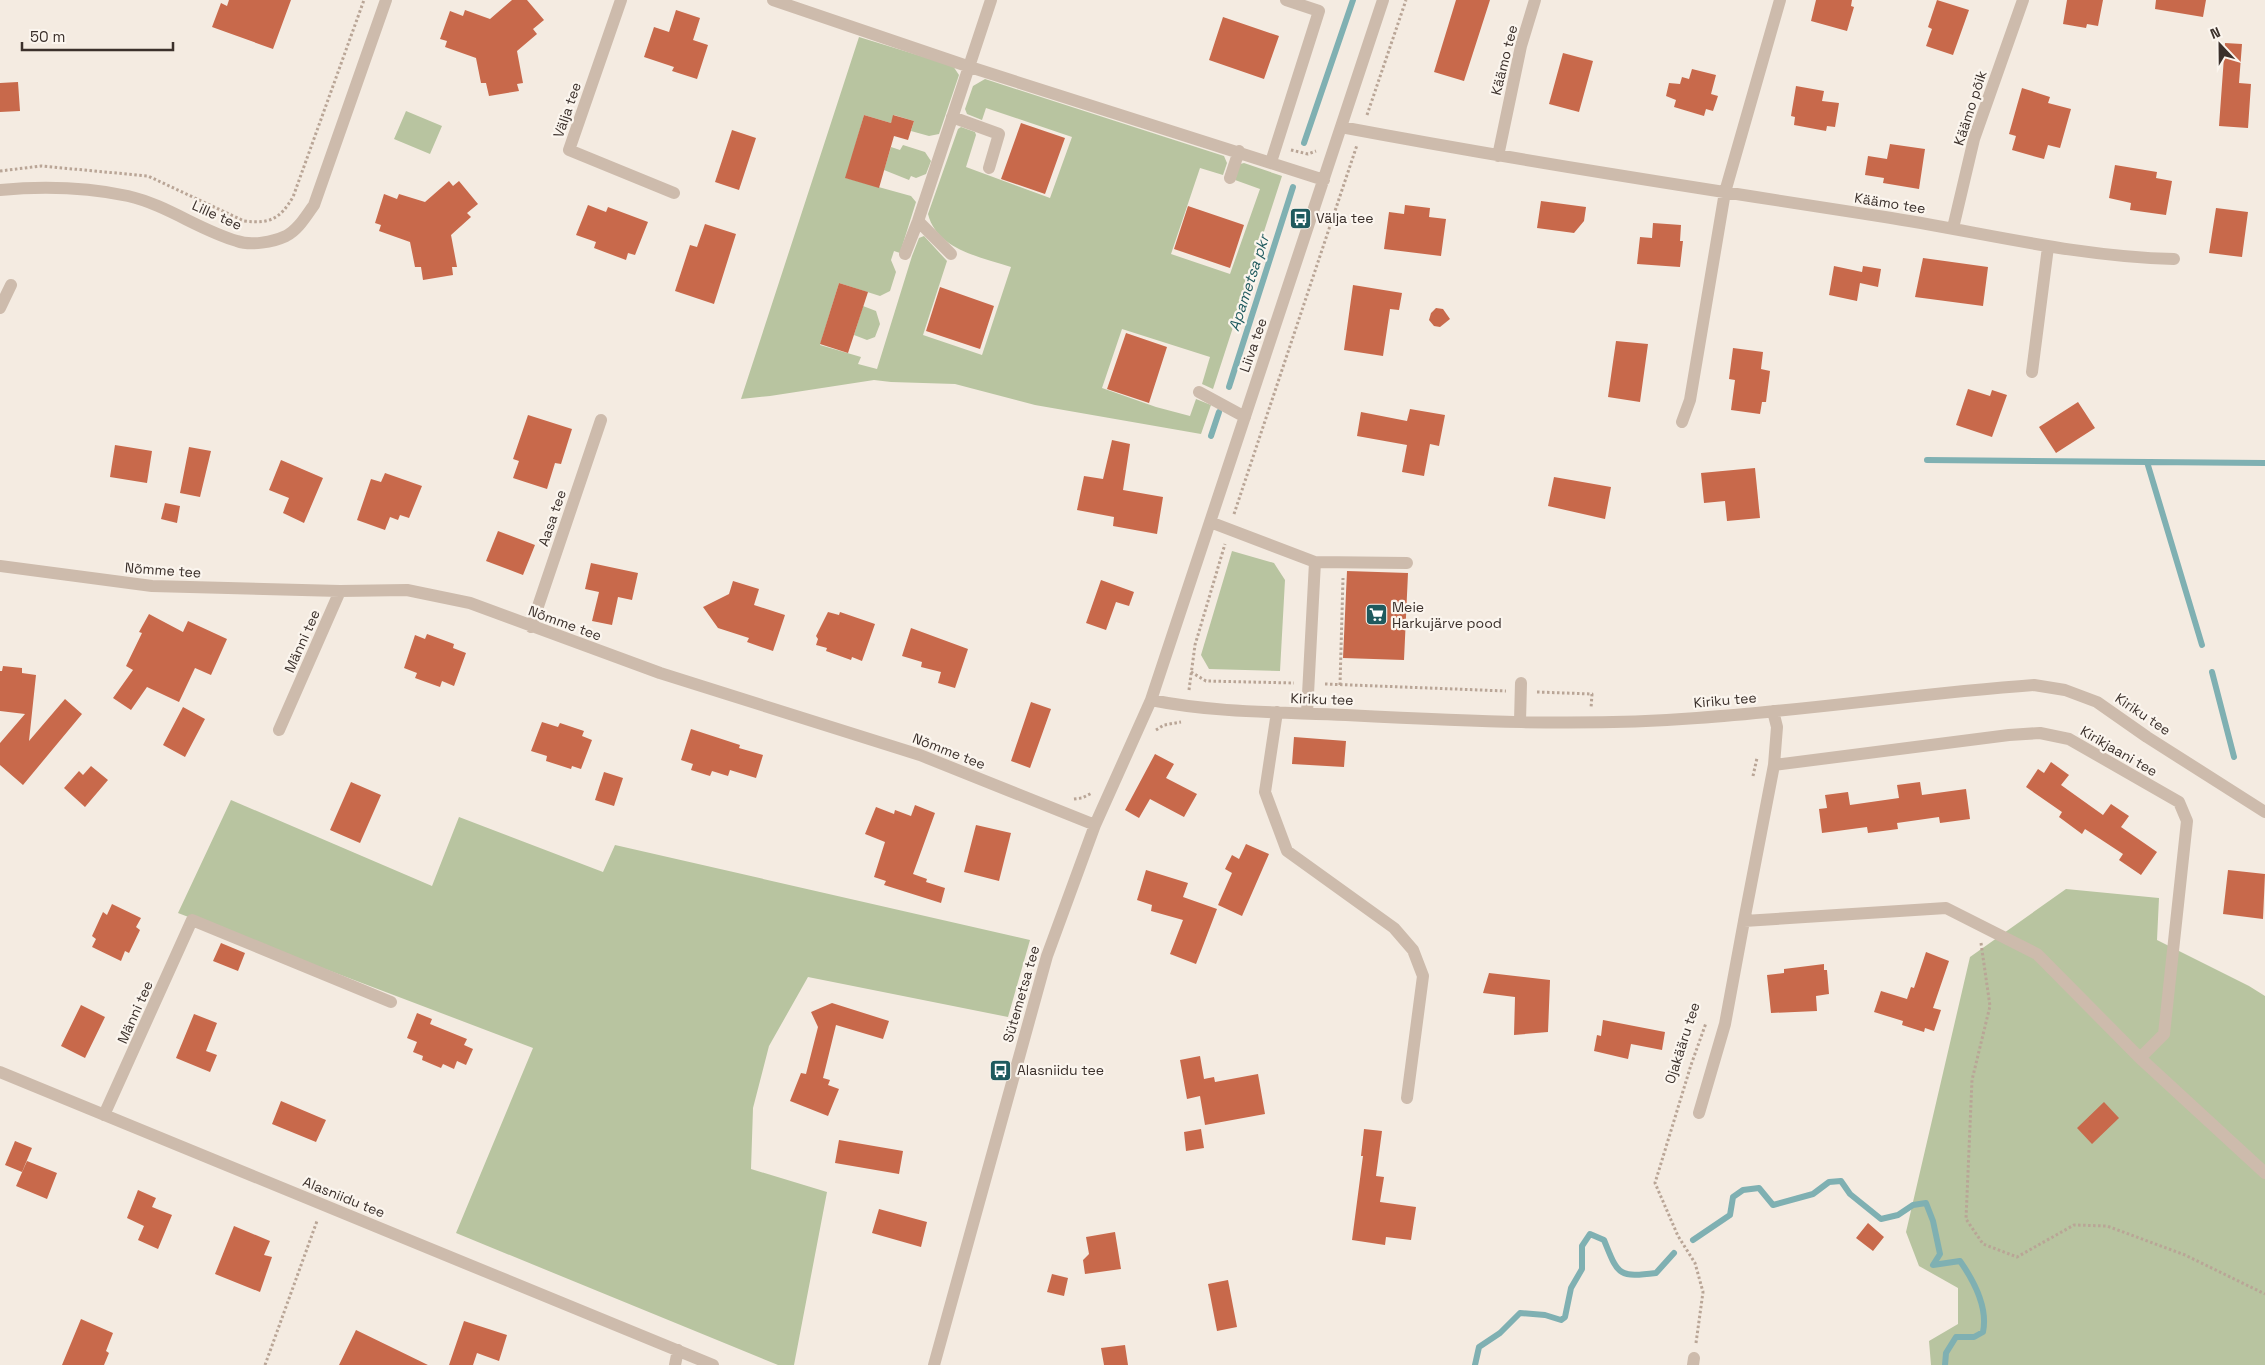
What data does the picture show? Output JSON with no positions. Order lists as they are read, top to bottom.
{
  "streets": {
    "street": [
      "Käämo tee",
      "Käämo põik",
      "Välja tee",
      "Lille tee",
      "Liiva tee",
      "Aasa tee",
      "Nõmme tee",
      "Männi tee",
      "Kiriku tee",
      "Kirikjaani tee",
      "Sütemetsa tee",
      "Alasniidu tee"
    ],
    "path": ["Ojakääru tee"]
  },
  "crossings": [
    ["Käämo tee", "Käämo põik"],
    ["Käämo tee", "Liiva tee"],
    ["Liiva tee", "Kiriku tee"],
    ["Liiva tee", "Sütemetsa tee"],
    ["Aasa tee", "Nõmme tee"],
    ["Nõmme tee", "Männi tee"],
    ["Nõmme tee", "Sütemetsa tee"],
    ["Männi tee", "Alasniidu tee"],
    ["Kiriku tee", "Sütemetsa tee"]
  ],
  "water": ["Apametsa pkr"],
  "places": {
    "bus stop": ["Välja tee", "Alasniidu tee"],
    "supermarket": ["Meie Harkujärve pood"]
  },
  "scale_bar": "50 m",
  "north": "top"
}
